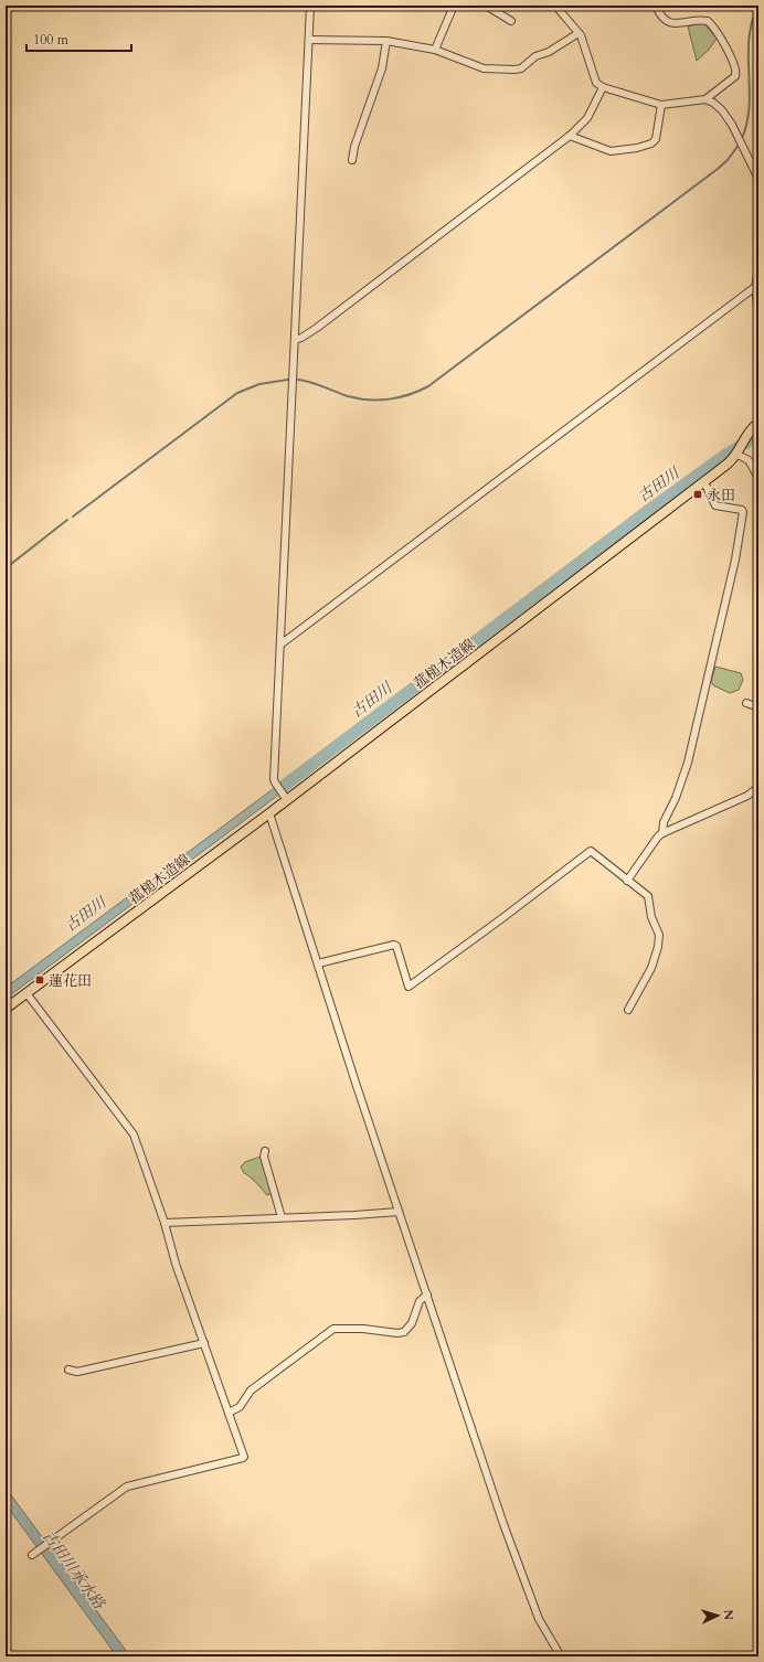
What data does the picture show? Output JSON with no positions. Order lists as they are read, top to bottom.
{
  "streets": {
    "main road": ["菰槌木造線"]
  },
  "water": ["古田川", "古田川承水路"],
  "places": {
    "transit": ["永田", "蓮花田"]
  },
  "scale_bar": "100 m",
  "north": "right"
}
